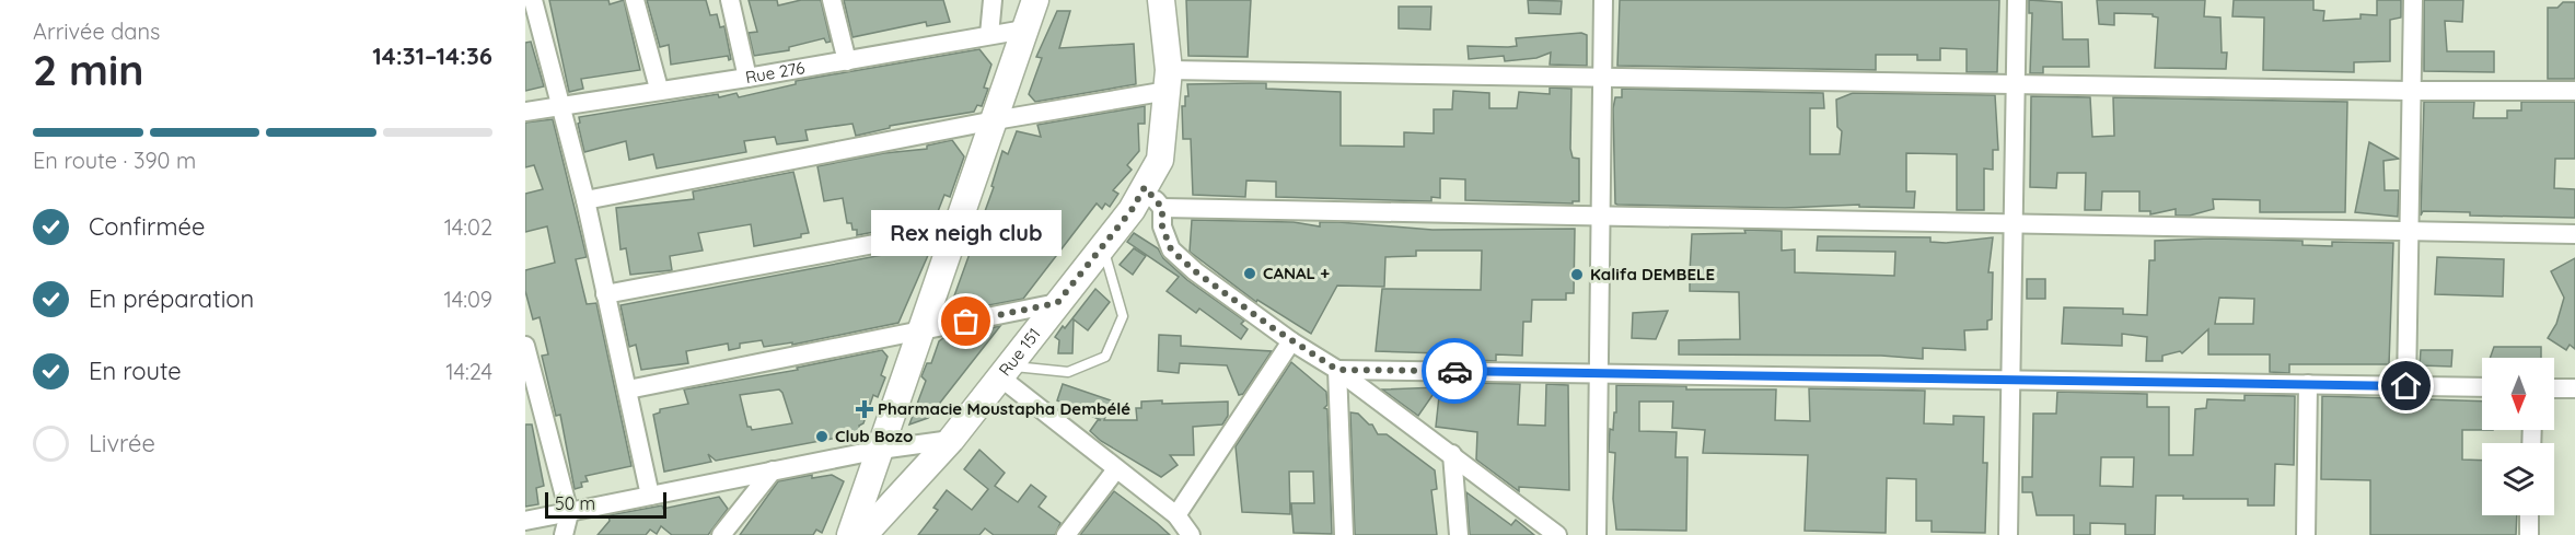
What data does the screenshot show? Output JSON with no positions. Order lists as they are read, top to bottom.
{
  "streets": {
    "main road": ["Rue 151"],
    "street": ["Rue 276"]
  },
  "places": {
    "other": [
      "CANAL +",
      "Kalifa DEMBELE",
      "Rex neigh club",
      "Club Bozo"
    ],
    "health": ["Pharmacie Moustapha Dembélé"]
  },
  "scale_bar": "50 m",
  "north": "bottom",
  "page": {
    "heading": ["2 min", "Arrivée dans", "14:31–14:36"],
    "bar": "En route · 390 m",
    "list": [
      ["Confirmée", "14:02"],
      ["En préparation", "14:09"],
      ["En route", "14:24"],
      "Livrée"
    ],
    "bubble": "Rex neigh club",
    "scale": "50 m"
  }
}
